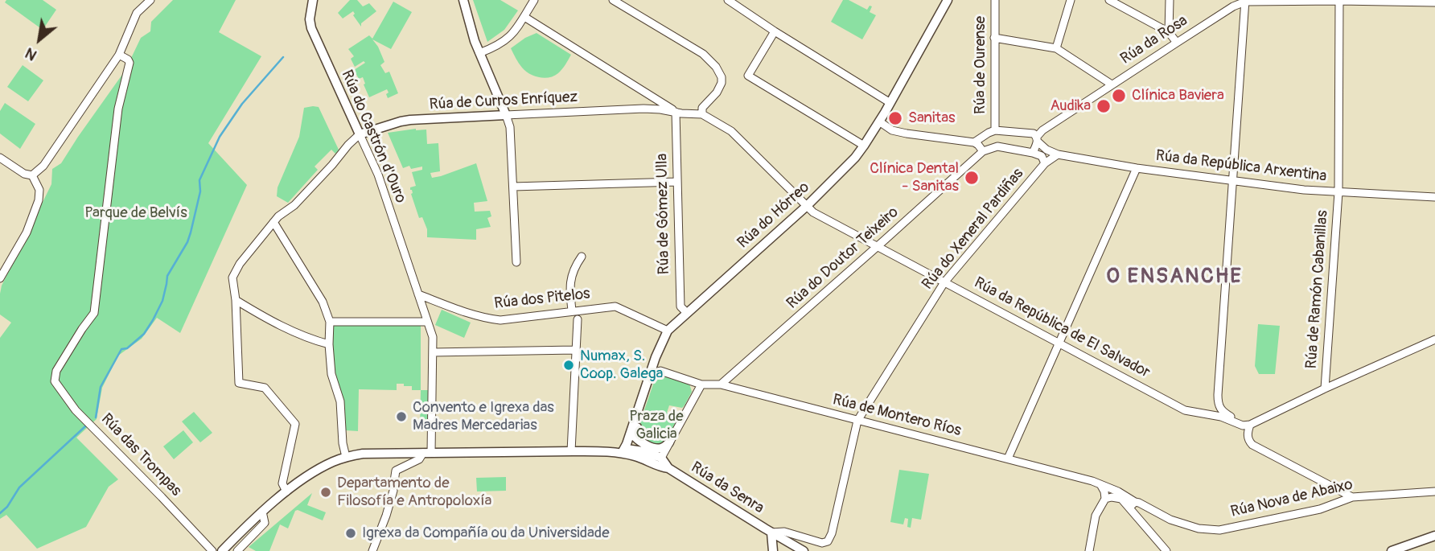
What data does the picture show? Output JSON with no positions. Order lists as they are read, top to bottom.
{
  "streets": {
    "street": [
      "Rúa da Rosa",
      "Rúa de Ourense",
      "Rúa de Curros Enríquez",
      "Rúa do Castrón d'Ouro",
      "Rúa da República Arxentina",
      "Rúa de Gómez Ulla",
      "Rúa do Hórreo",
      "Rúa do Xeneral Pardiñas",
      "Rúa do Doutor Teixeiro",
      "Rúa de Ramón Cabanillas",
      "Rúa dos Pitelos",
      "Rúa da República de El Salvador",
      "Rúa de Montero Ríos",
      "Rúa das Trompas",
      "Rúa da Senra",
      "Rúa Nova de Abaixo"
    ]
  },
  "crossings": [
    ["Rúa da Rosa", "Rúa da República Arxentina"],
    ["Rúa da Rosa", "Rúa de Ramón Cabanillas"],
    ["Rúa de Curros Enríquez", "Rúa do Castrón d'Ouro"],
    ["Rúa de Curros Enríquez", "Rúa de Gómez Ulla"],
    ["Rúa de Curros Enríquez", "Rúa da República de El Salvador"],
    ["Rúa do Castrón d'Ouro", "Rúa dos Pitelos"],
    ["Rúa da República Arxentina", "Rúa do Xeneral Pardiñas"],
    ["Rúa da República Arxentina", "Rúa de Ramón Cabanillas"],
    ["Rúa de Gómez Ulla", "Rúa do Hórreo"],
    ["Rúa do Hórreo", "Rúa dos Pitelos"],
    ["Rúa do Hórreo", "Rúa da República de El Salvador"],
    ["Rúa do Hórreo", "Rúa de Montero Ríos"],
    ["Rúa do Hórreo", "Rúa da Senra"],
    ["Rúa do Xeneral Pardiñas", "Rúa da República de El Salvador"],
    ["Rúa do Xeneral Pardiñas", "Rúa de Montero Ríos"],
    ["Rúa do Xeneral Pardiñas", "Rúa da Senra"],
    ["Rúa do Doutor Teixeiro", "Rúa da República de El Salvador"],
    ["Rúa do Doutor Teixeiro", "Rúa de Montero Ríos"],
    ["Rúa de Montero Ríos", "Rúa Nova de Abaixo"]
  ],
  "districts": ["O ENSANCHE"],
  "parks": ["Parque de Belvís", "Praza de Galicia"],
  "places": [
    "Clínica Baviera",
    "Audika",
    "Sanitas",
    "Clínica Dental - Sanitas",
    "Numax, S. Coop. Galega",
    "Convento e Igrexa das Madres Mercedarias",
    "Departamento de Filosofía e Antropoloxía",
    "Igrexa da Compañía ou da Universidade"
  ],
  "north": "bottom left"
}
